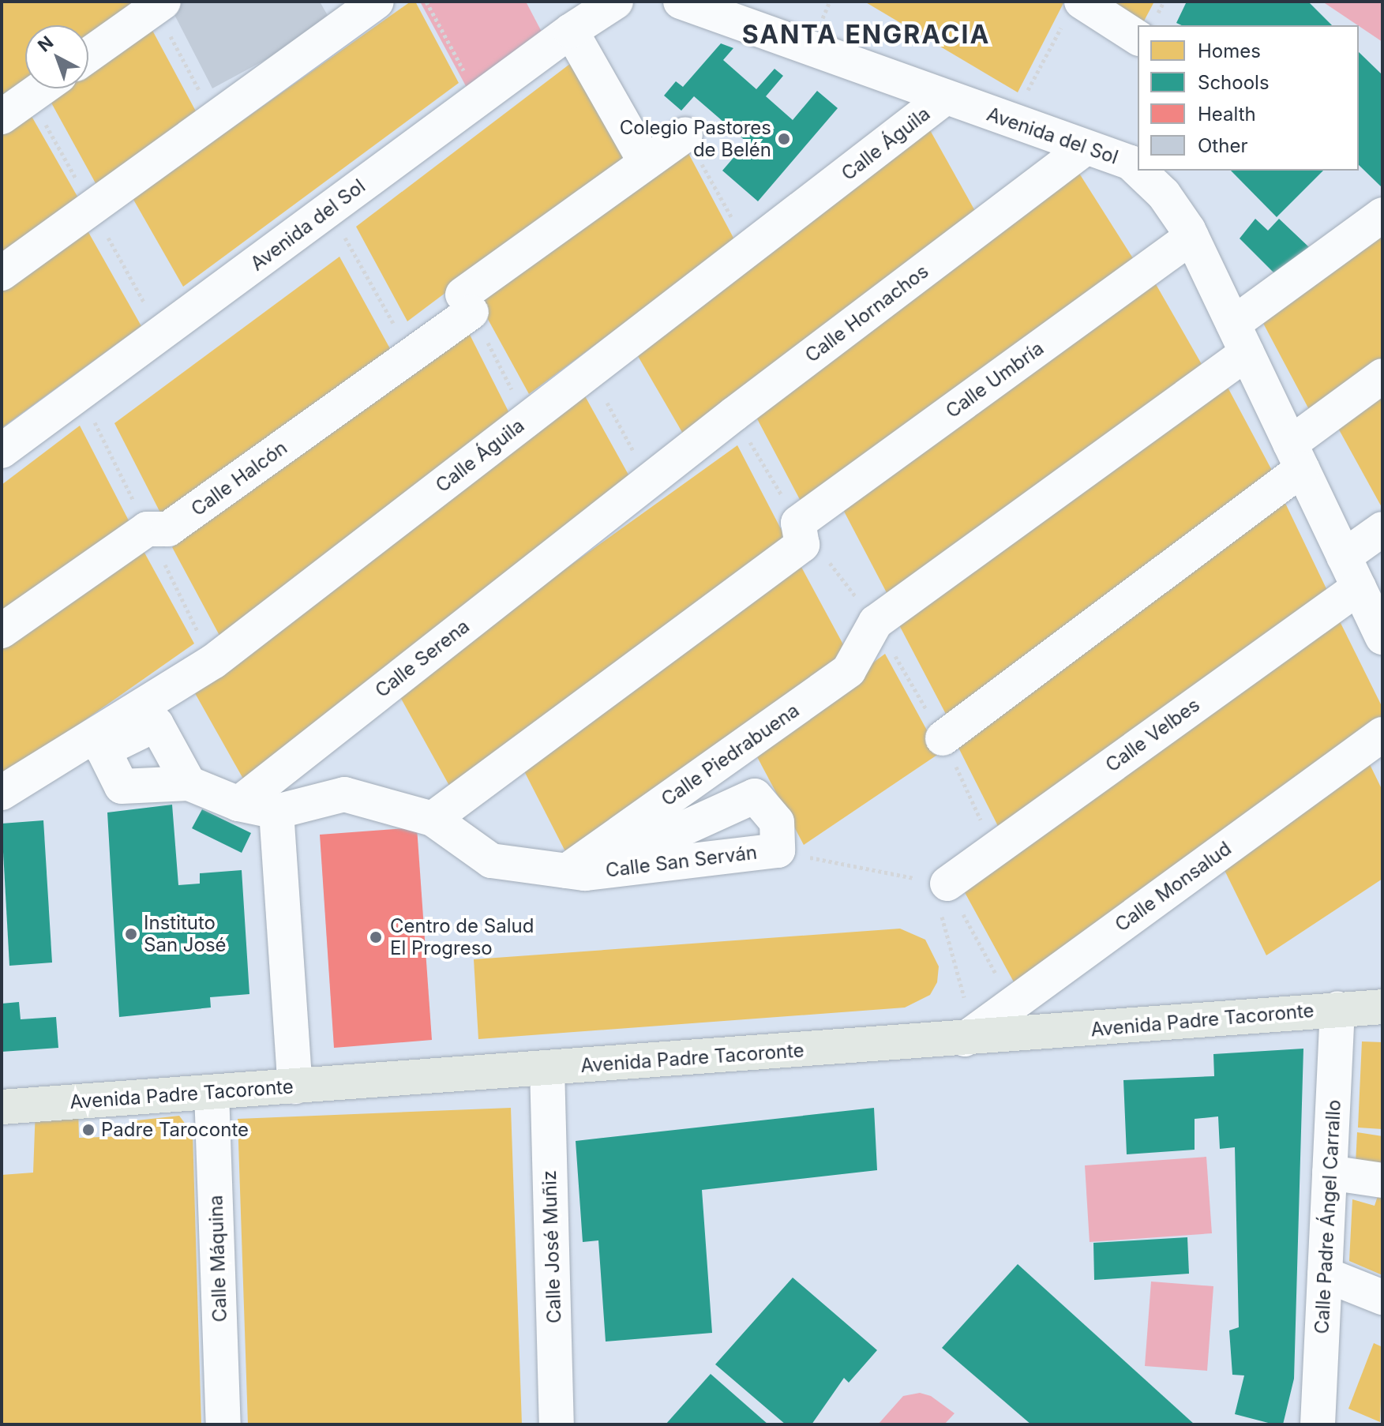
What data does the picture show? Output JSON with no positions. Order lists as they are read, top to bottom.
{
  "streets": {
    "main road": ["Avenida Padre Tacoronte"],
    "street": [
      "Avenida del Sol",
      "Calle Águila",
      "Calle Hornachos",
      "Calle Umbría",
      "Calle Halcón",
      "Calle Serena",
      "Calle Velbes",
      "Calle Piedrabuena",
      "Calle San Serván",
      "Calle Monsalud",
      "Calle Padre Ángel Carrallo",
      "Calle José Muñiz",
      "Calle Máquina"
    ]
  },
  "crossings": [
    ["Avenida del Sol", "Calle Águila"],
    ["Avenida del Sol", "Calle Hornachos"],
    ["Avenida del Sol", "Calle Umbría"],
    ["Avenida del Sol", "Calle Velbes"],
    ["Calle Hornachos", "Calle Serena"],
    ["Calle Piedrabuena", "Calle San Serván"],
    ["Calle Monsalud", "Avenida Padre Tacoronte"],
    ["Avenida Padre Tacoronte", "Calle Padre Ángel Carrallo"],
    ["Avenida Padre Tacoronte", "Calle José Muñiz"],
    ["Avenida Padre Tacoronte", "Calle Máquina"]
  ],
  "districts": ["SANTA ENGRACIA"],
  "places": [
    "Colegio Pastores de Belén",
    "Instituto San José",
    "Centro de Salud El Progreso",
    "Padre Taroconte"
  ],
  "legend": [
    "Homes",
    "Schools",
    "Health",
    "Other"
  ],
  "north": "top left"
}
